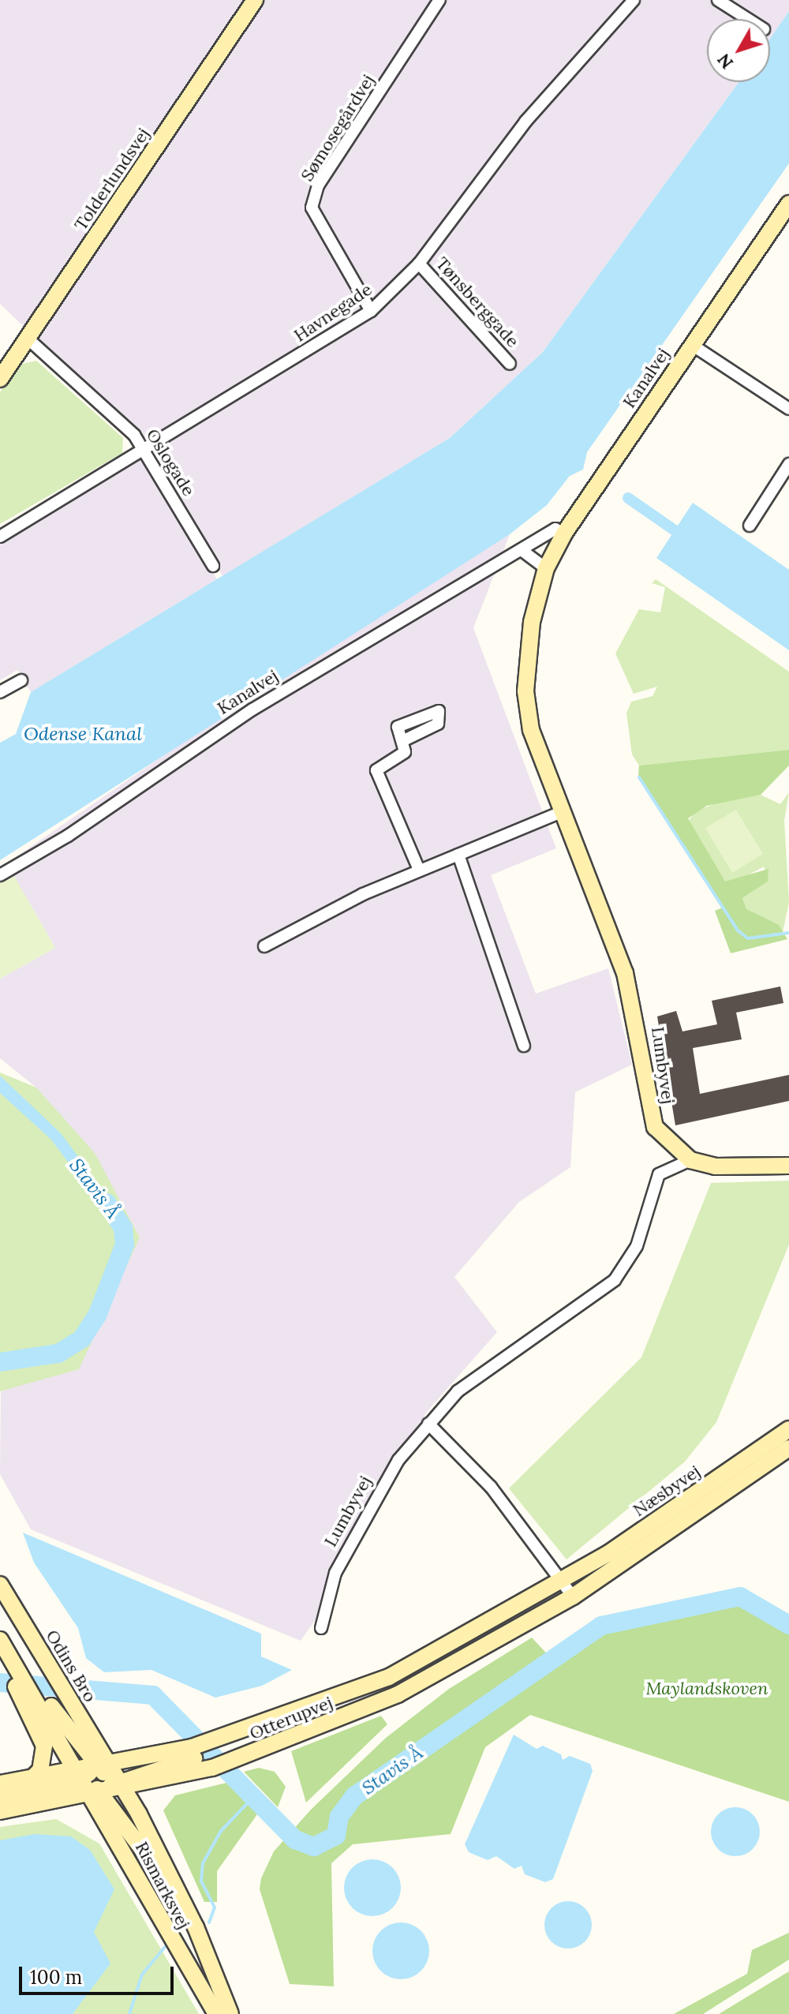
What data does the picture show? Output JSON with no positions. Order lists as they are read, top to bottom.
{
  "streets": {
    "main road": [
      "Tolderlundsvej",
      "Kanalvej",
      "Lumbyvej",
      "Næsbyvej",
      "Odins Bro",
      "Otterupvej",
      "Rismarksvej"
    ],
    "street": [
      "Sømosegårdvej",
      "Tønsberggade",
      "Havnegade",
      "Oslogade"
    ]
  },
  "crossings": [
    ["Sømosegårdvej", "Havnegade"],
    ["Tolderlundsvej", "Oslogade"],
    ["Tønsberggade", "Havnegade"],
    ["Havnegade", "Oslogade"],
    ["Kanalvej", "Lumbyvej"],
    ["Næsbyvej", "Otterupvej"],
    ["Odins Bro", "Otterupvej"],
    ["Odins Bro", "Rismarksvej"],
    ["Otterupvej", "Rismarksvej"]
  ],
  "water": ["Odense Kanal", "Stavis Å"],
  "parks": ["Maylandskoven"],
  "scale_bar": "100 m",
  "north": "bottom left"
}
